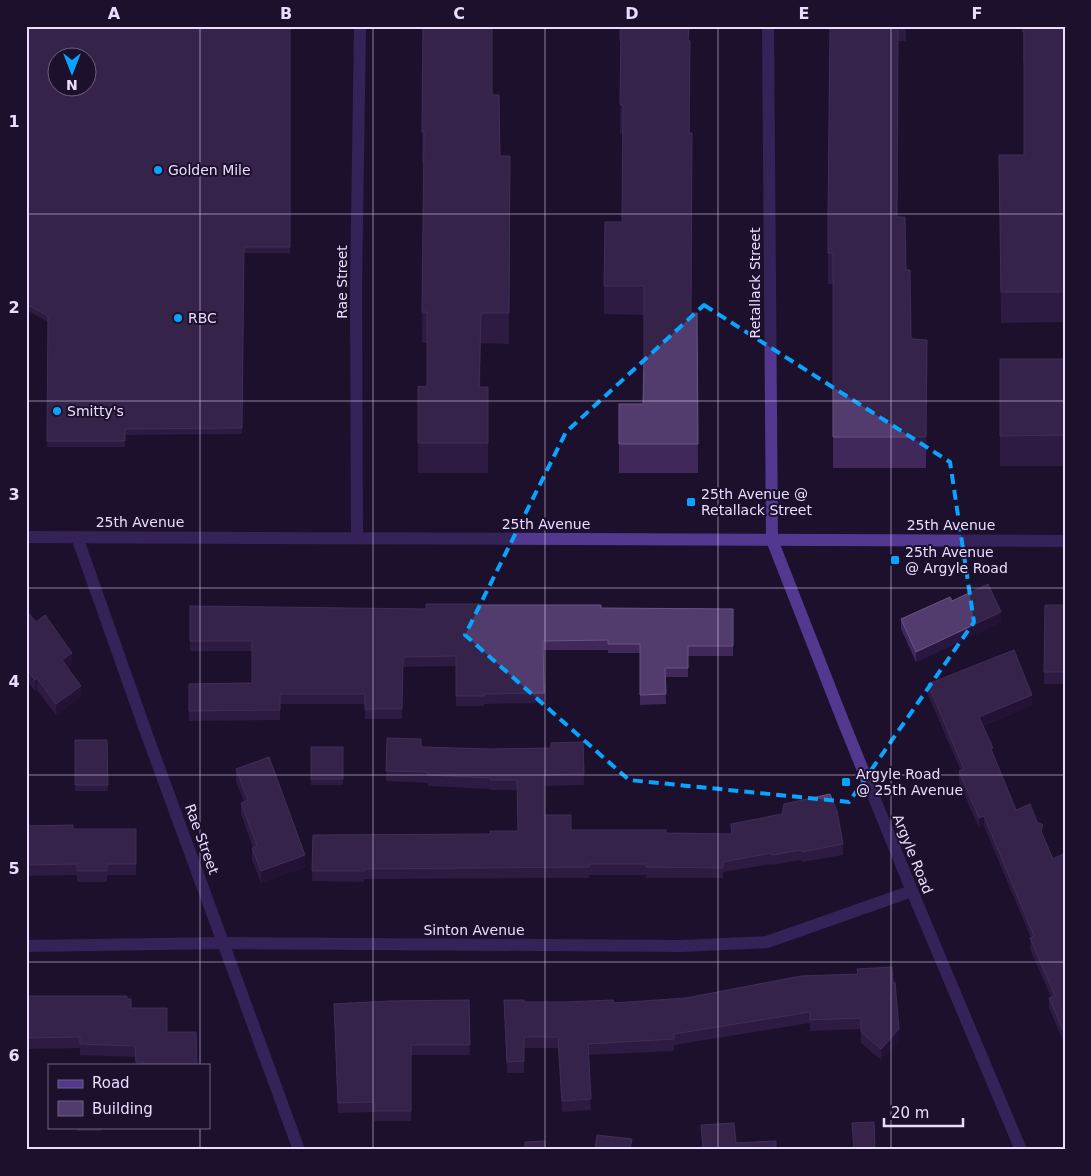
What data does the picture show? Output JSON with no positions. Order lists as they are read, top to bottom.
{
  "streets": {
    "street": [
      "Rae Street",
      "Retallack Street",
      "25th Avenue",
      "Argyle Road",
      "Sinton Avenue"
    ]
  },
  "crossings": [
    ["Rae Street", "25th Avenue"],
    ["Rae Street", "Sinton Avenue"],
    ["Retallack Street", "25th Avenue"],
    ["Retallack Street", "Argyle Road"],
    ["25th Avenue", "Argyle Road"],
    ["Argyle Road", "Sinton Avenue"]
  ],
  "places": {
    "other": ["Golden Mile", "RBC", "Smitty's"],
    "transit": ["25th Avenue @ Retallack Street", "25th Avenue @ Argyle Road", "Argyle Road @ 25th Avenue"]
  },
  "legend": ["Road", "Building"],
  "scale_bar": "20 m",
  "north": "bottom",
  "grid": {
    "columns": [
      "A",
      "B",
      "C",
      "D",
      "E",
      "F"
    ],
    "rows": [
      "1",
      "2",
      "3",
      "4",
      "5",
      "6"
    ]
  }
}
